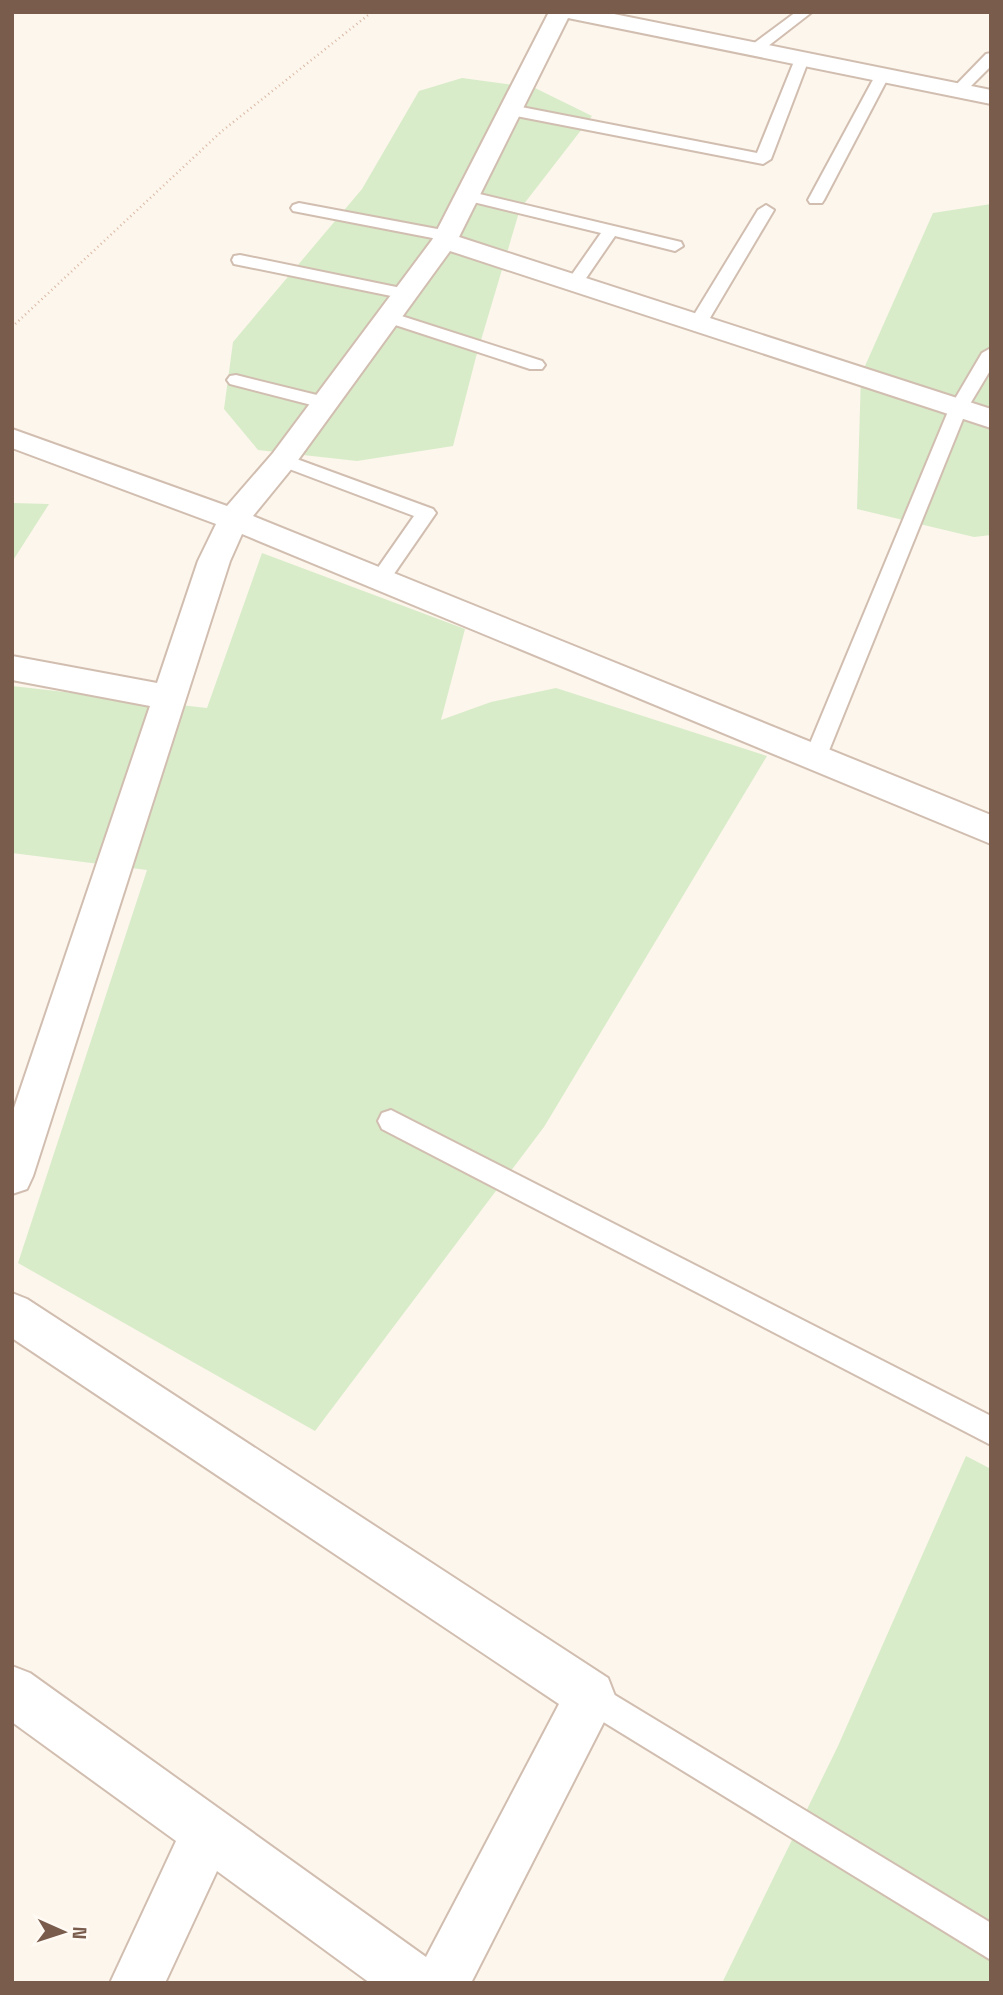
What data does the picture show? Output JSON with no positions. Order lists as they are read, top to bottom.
{
  "north": "right"
}
